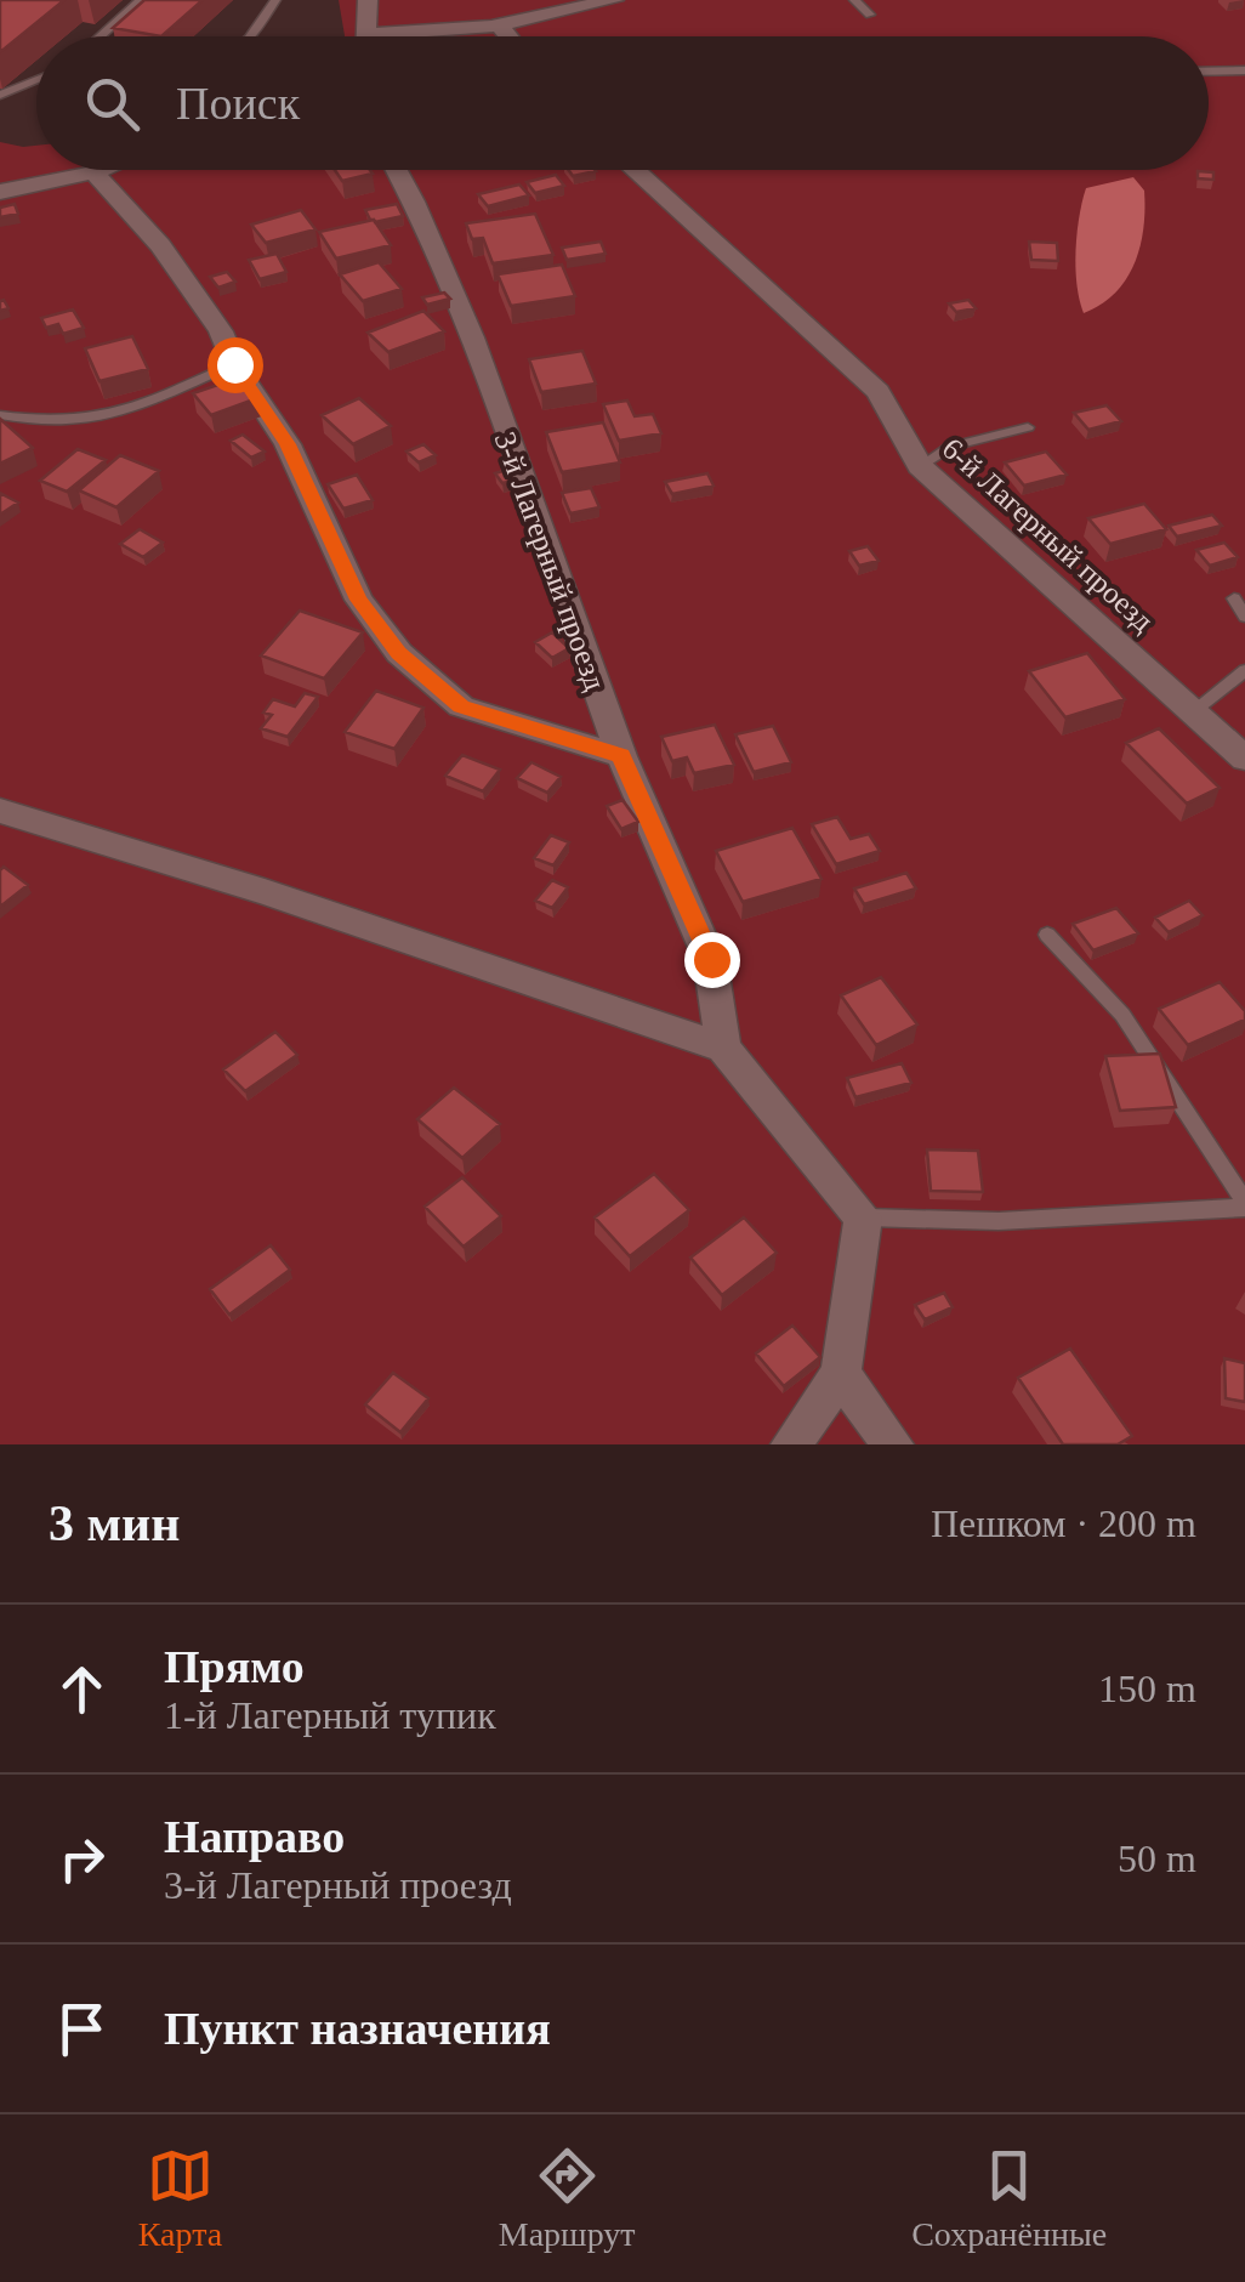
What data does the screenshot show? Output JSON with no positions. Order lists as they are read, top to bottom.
{
  "streets": {
    "street": ["6-й Лагерный проезд", "3-й Лагерный проезд"]
  },
  "page": {
    "search": "Поиск",
    "heading": ["3 мин", "Пешком · 200 m"],
    "list": [
      ["Прямо", "1-й Лагерный тупик", "150 m"],
      ["Направо", "3-й Лагерный проезд", "50 m"],
      "Пункт назначения"
    ],
    "nav": ["Карта", "Маршрут", "Сохранённые"]
  }
}
